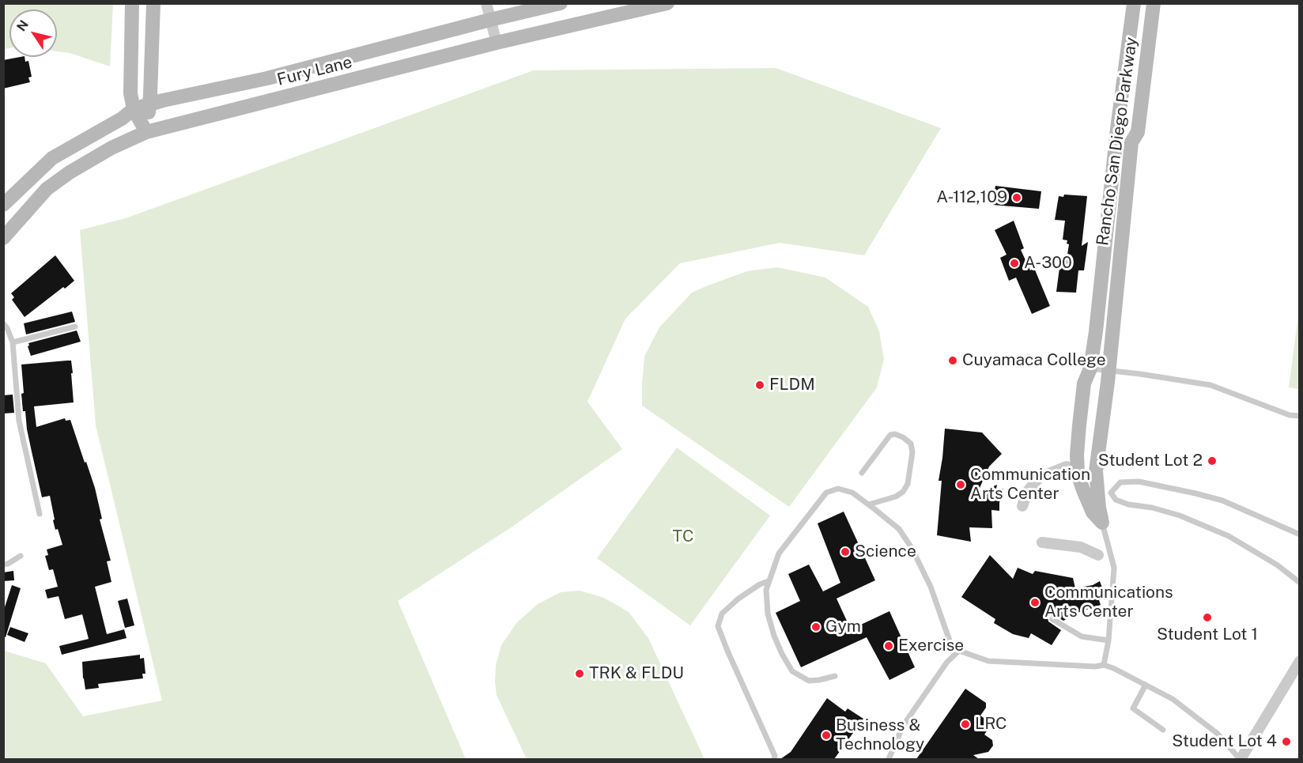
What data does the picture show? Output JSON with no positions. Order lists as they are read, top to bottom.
{
  "streets": {
    "street": ["Fury Lane", "Rancho San Diego Parkway"]
  },
  "parks": ["TC"],
  "places": [
    "A-112,109",
    "A-300",
    "Cuyamaca College",
    "FLDM",
    "Student Lot 2",
    "Communication Arts Center",
    "Science",
    "Communications Arts Center",
    "Student Lot 1",
    "Gym",
    "Exercise",
    "TRK & FLDU",
    "LRC",
    "Business & Technology",
    "Student Lot 4"
  ],
  "north": "top left"
}
